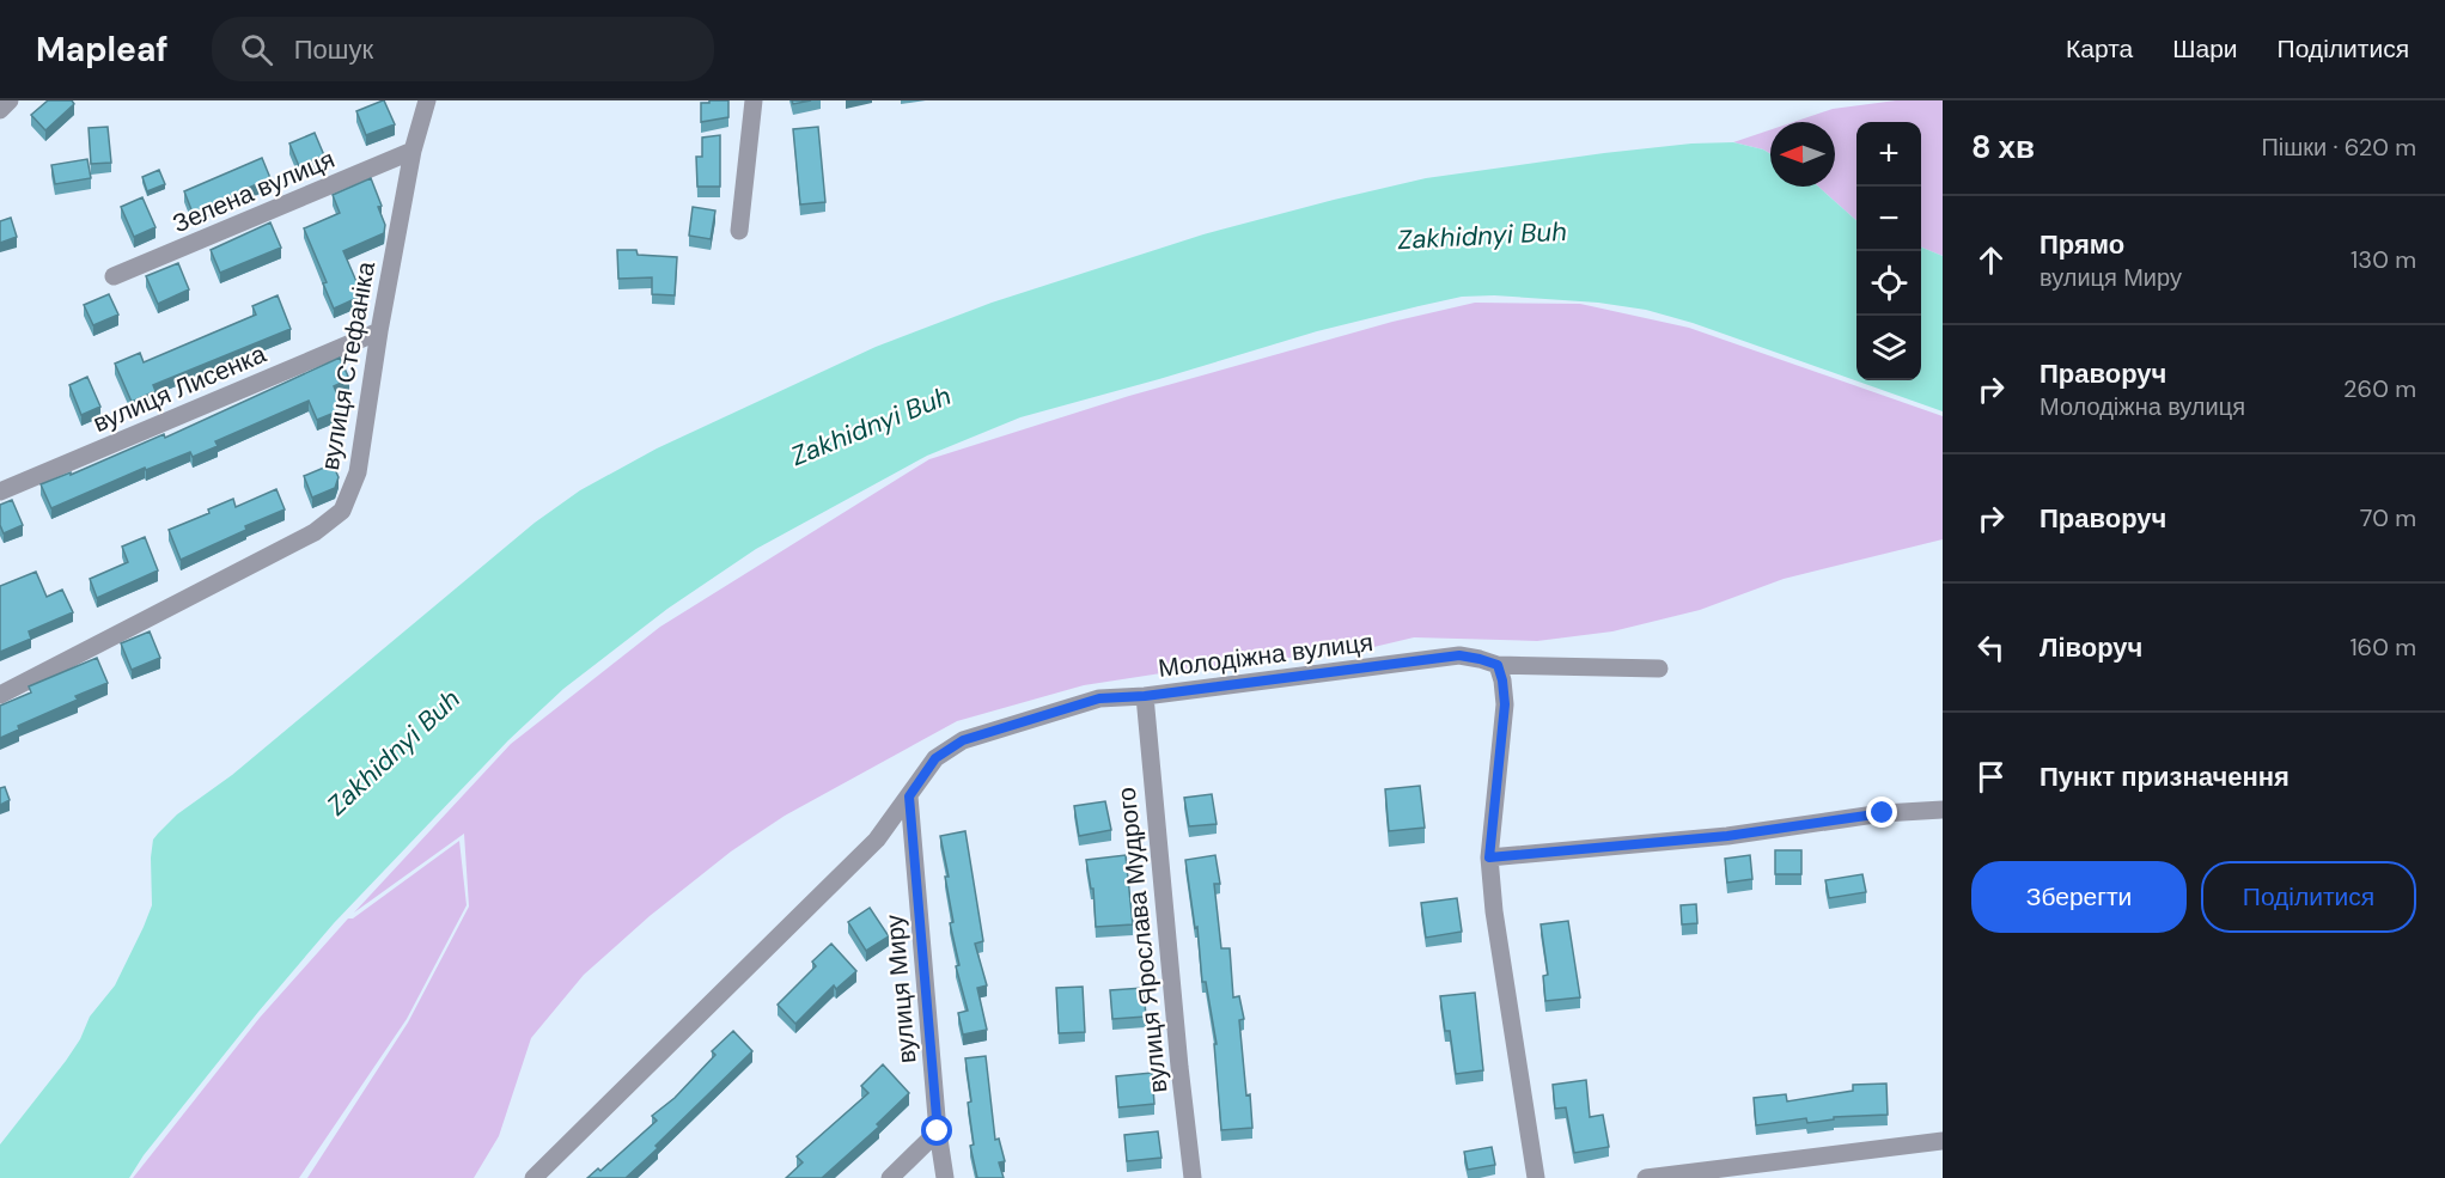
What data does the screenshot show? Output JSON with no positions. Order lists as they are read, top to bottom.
{
  "streets": {
    "street": [
      "Зелена вулиця",
      "вулиця Стефаніка",
      "вулиця Лисенка",
      "Молодіжна вулиця",
      "вулиця Ярослава Мудрого",
      "вулиця Миру"
    ]
  },
  "crossings": [
    ["Зелена вулиця", "вулиця Стефаніка"],
    ["вулиця Стефаніка", "вулиця Лисенка"],
    ["Молодіжна вулиця", "вулиця Ярослава Мудрого"],
    ["Молодіжна вулиця", "вулиця Миру"]
  ],
  "water": ["Zakhidnyi Buh"],
  "north": "left",
  "page": {
    "header": "Mapleaf",
    "search": "Пошук",
    "nav": ["Карта", "Шари", "Поділитися"],
    "heading": ["8 хв", "Пішки · 620 m"],
    "map_buttons": ["+", "−"],
    "list": [
      ["Прямо", "вулиця Миру", "130 m"],
      ["Праворуч", "Молодіжна вулиця", "260 m"],
      ["Праворуч", "70 m"],
      ["Ліворуч", "160 m"],
      "Пункт призначення"
    ],
    "buttons": ["Зберегти", "Поділитися"]
  }
}
